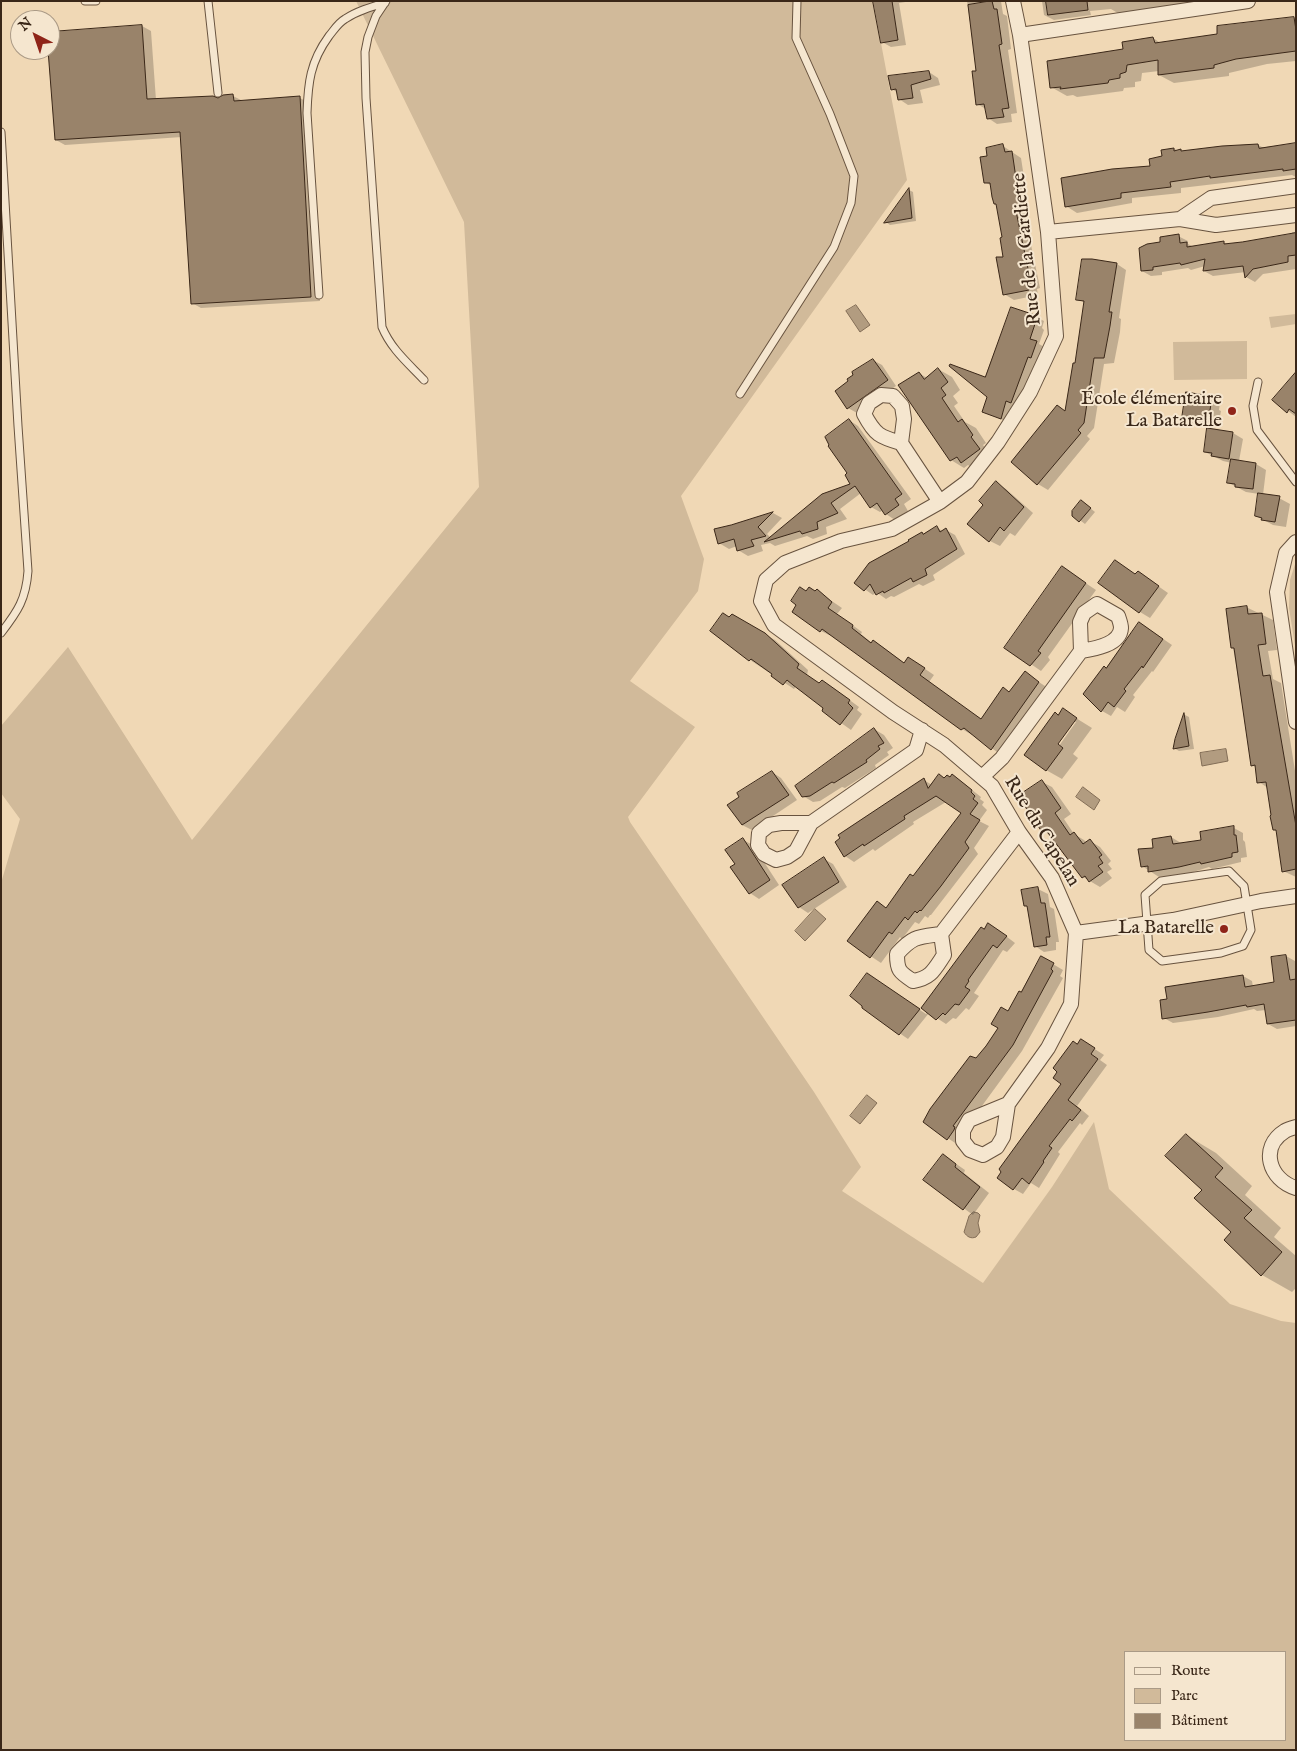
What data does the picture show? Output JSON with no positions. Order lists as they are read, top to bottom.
{
  "streets": {
    "street": ["Rue de la Gardiette", "Rue du Capelan"]
  },
  "crossings": [
    ["Rue de la Gardiette", "Rue du Capelan"]
  ],
  "places": ["École élémentaire La Batarelle", "La Batarelle"],
  "legend": ["Route", "Parc", "Bâtiment"],
  "north": "top left"
}
